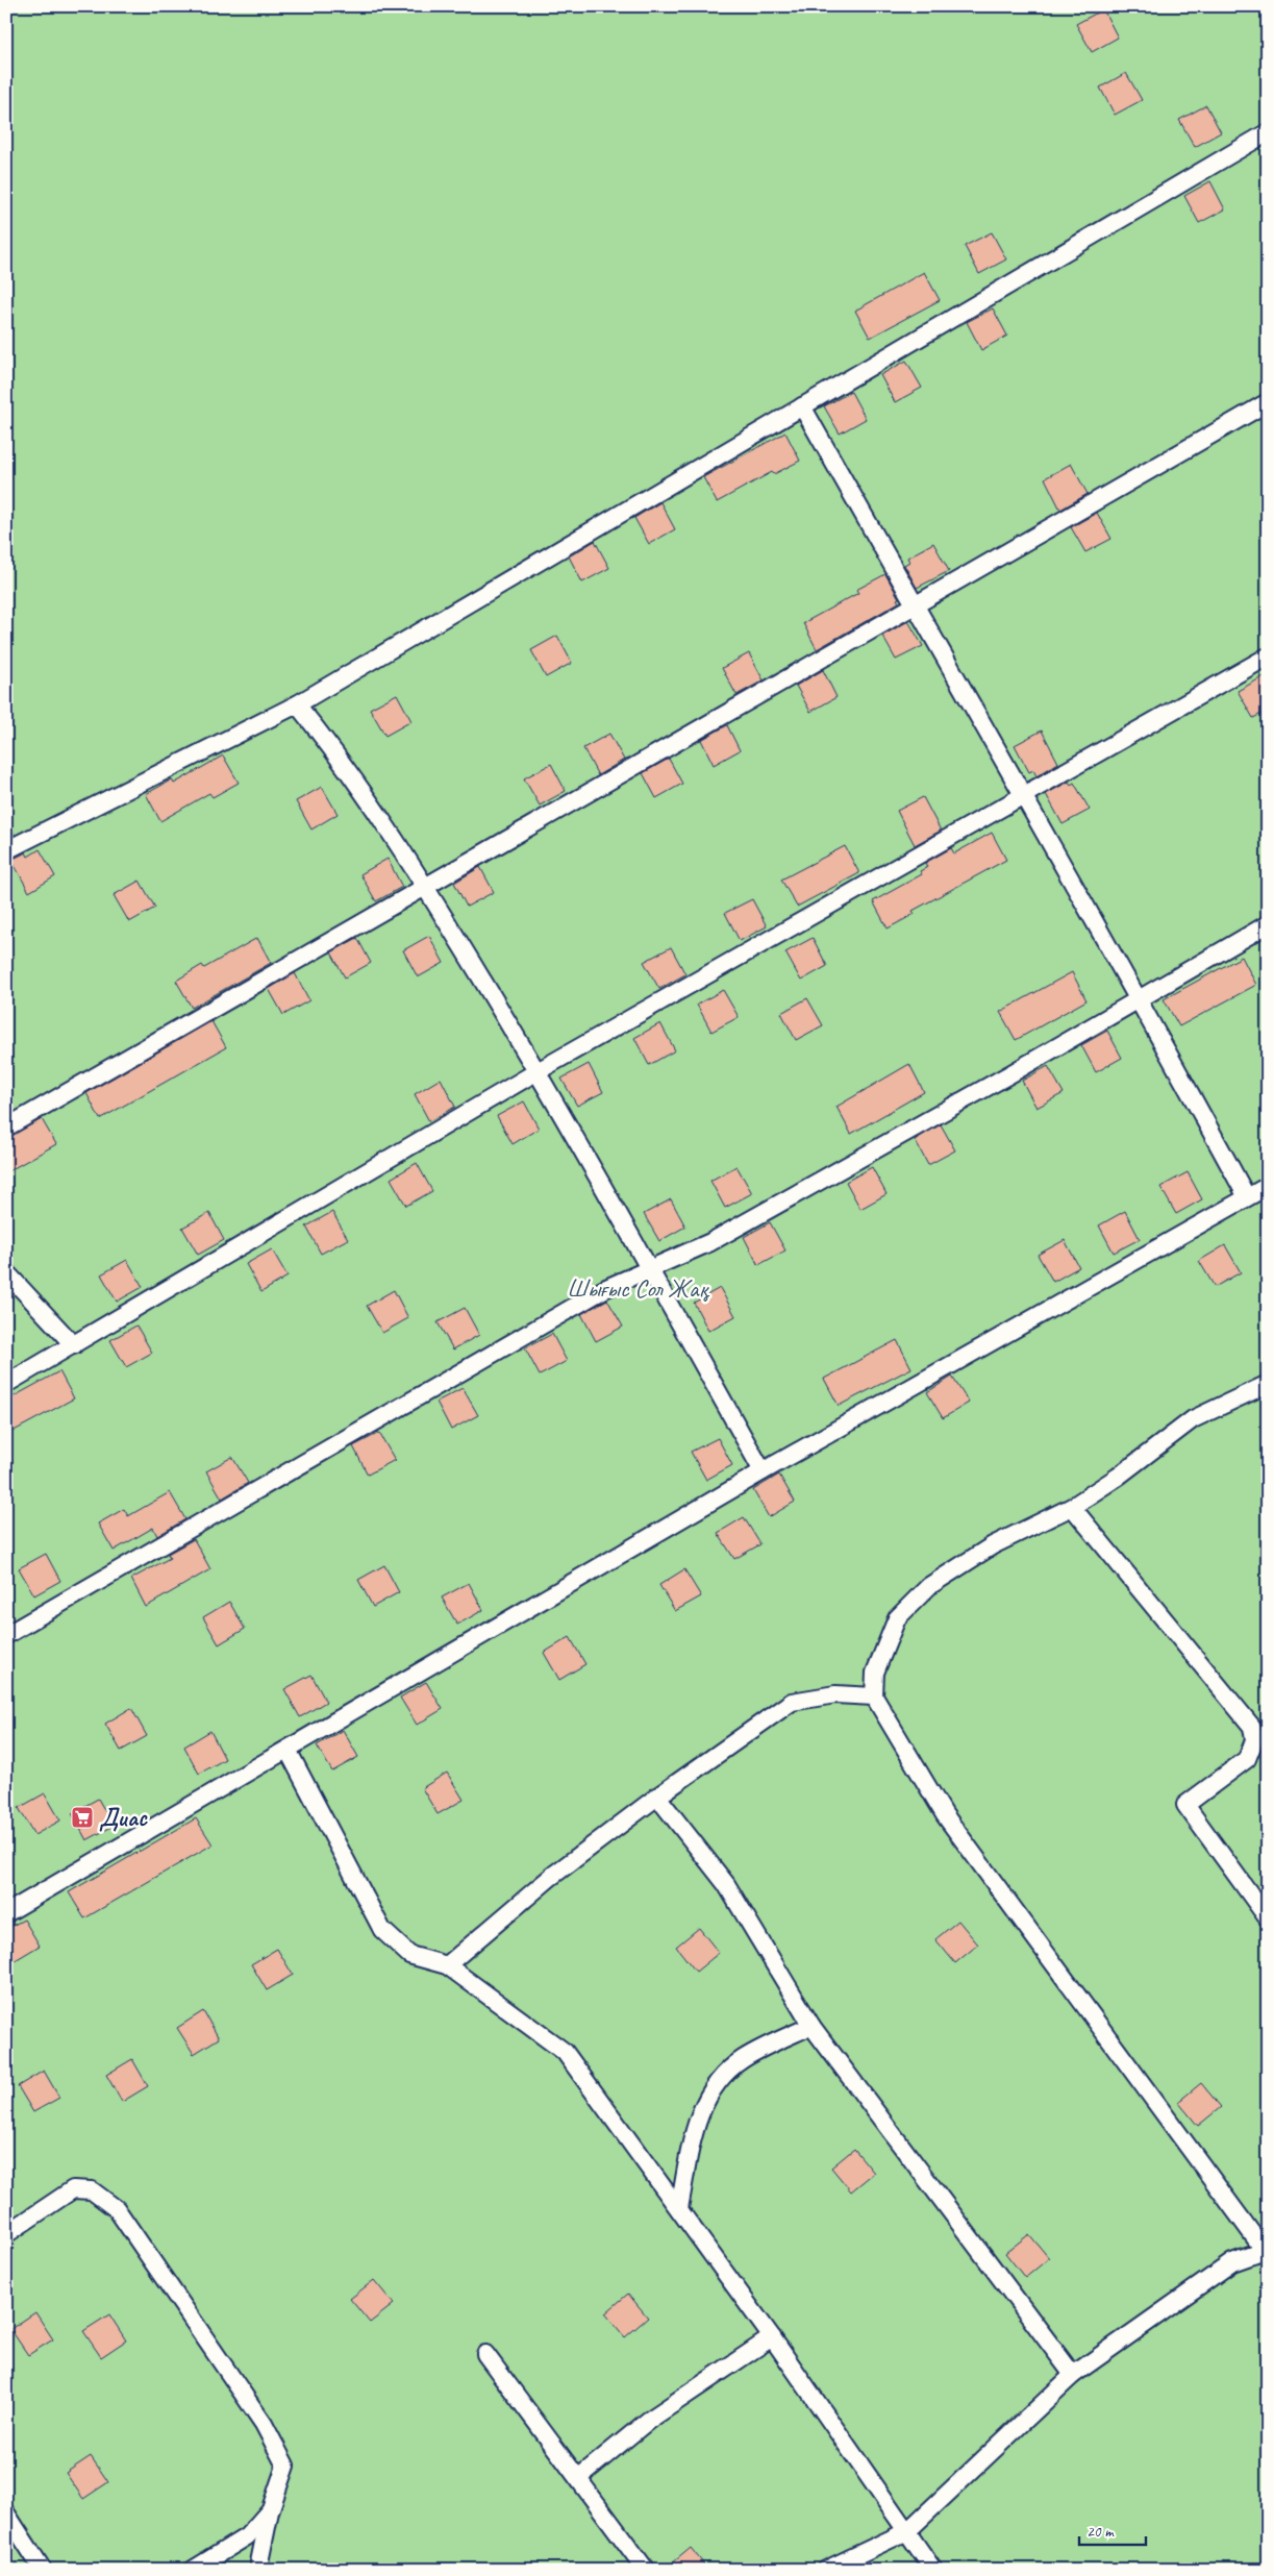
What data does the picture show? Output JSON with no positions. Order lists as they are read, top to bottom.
{
  "parks": ["Шығыс Сол Жақ"],
  "places": {
    "supermarket": ["Диас"]
  },
  "scale_bar": "20 m"
}
